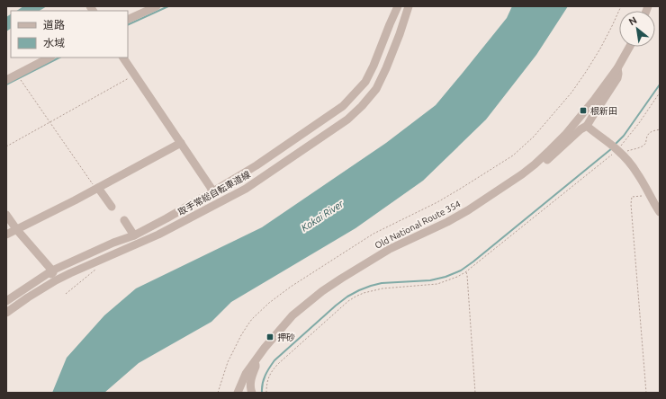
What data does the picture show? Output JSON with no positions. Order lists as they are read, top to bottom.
{
  "streets": {
    "street": ["取手常総自転車道線", "Old National Route 354"]
  },
  "water": ["Kokai River"],
  "places": {
    "transit": ["根新田", "押砂"]
  },
  "legend": ["道路", "水域"],
  "north": "top left"
}
